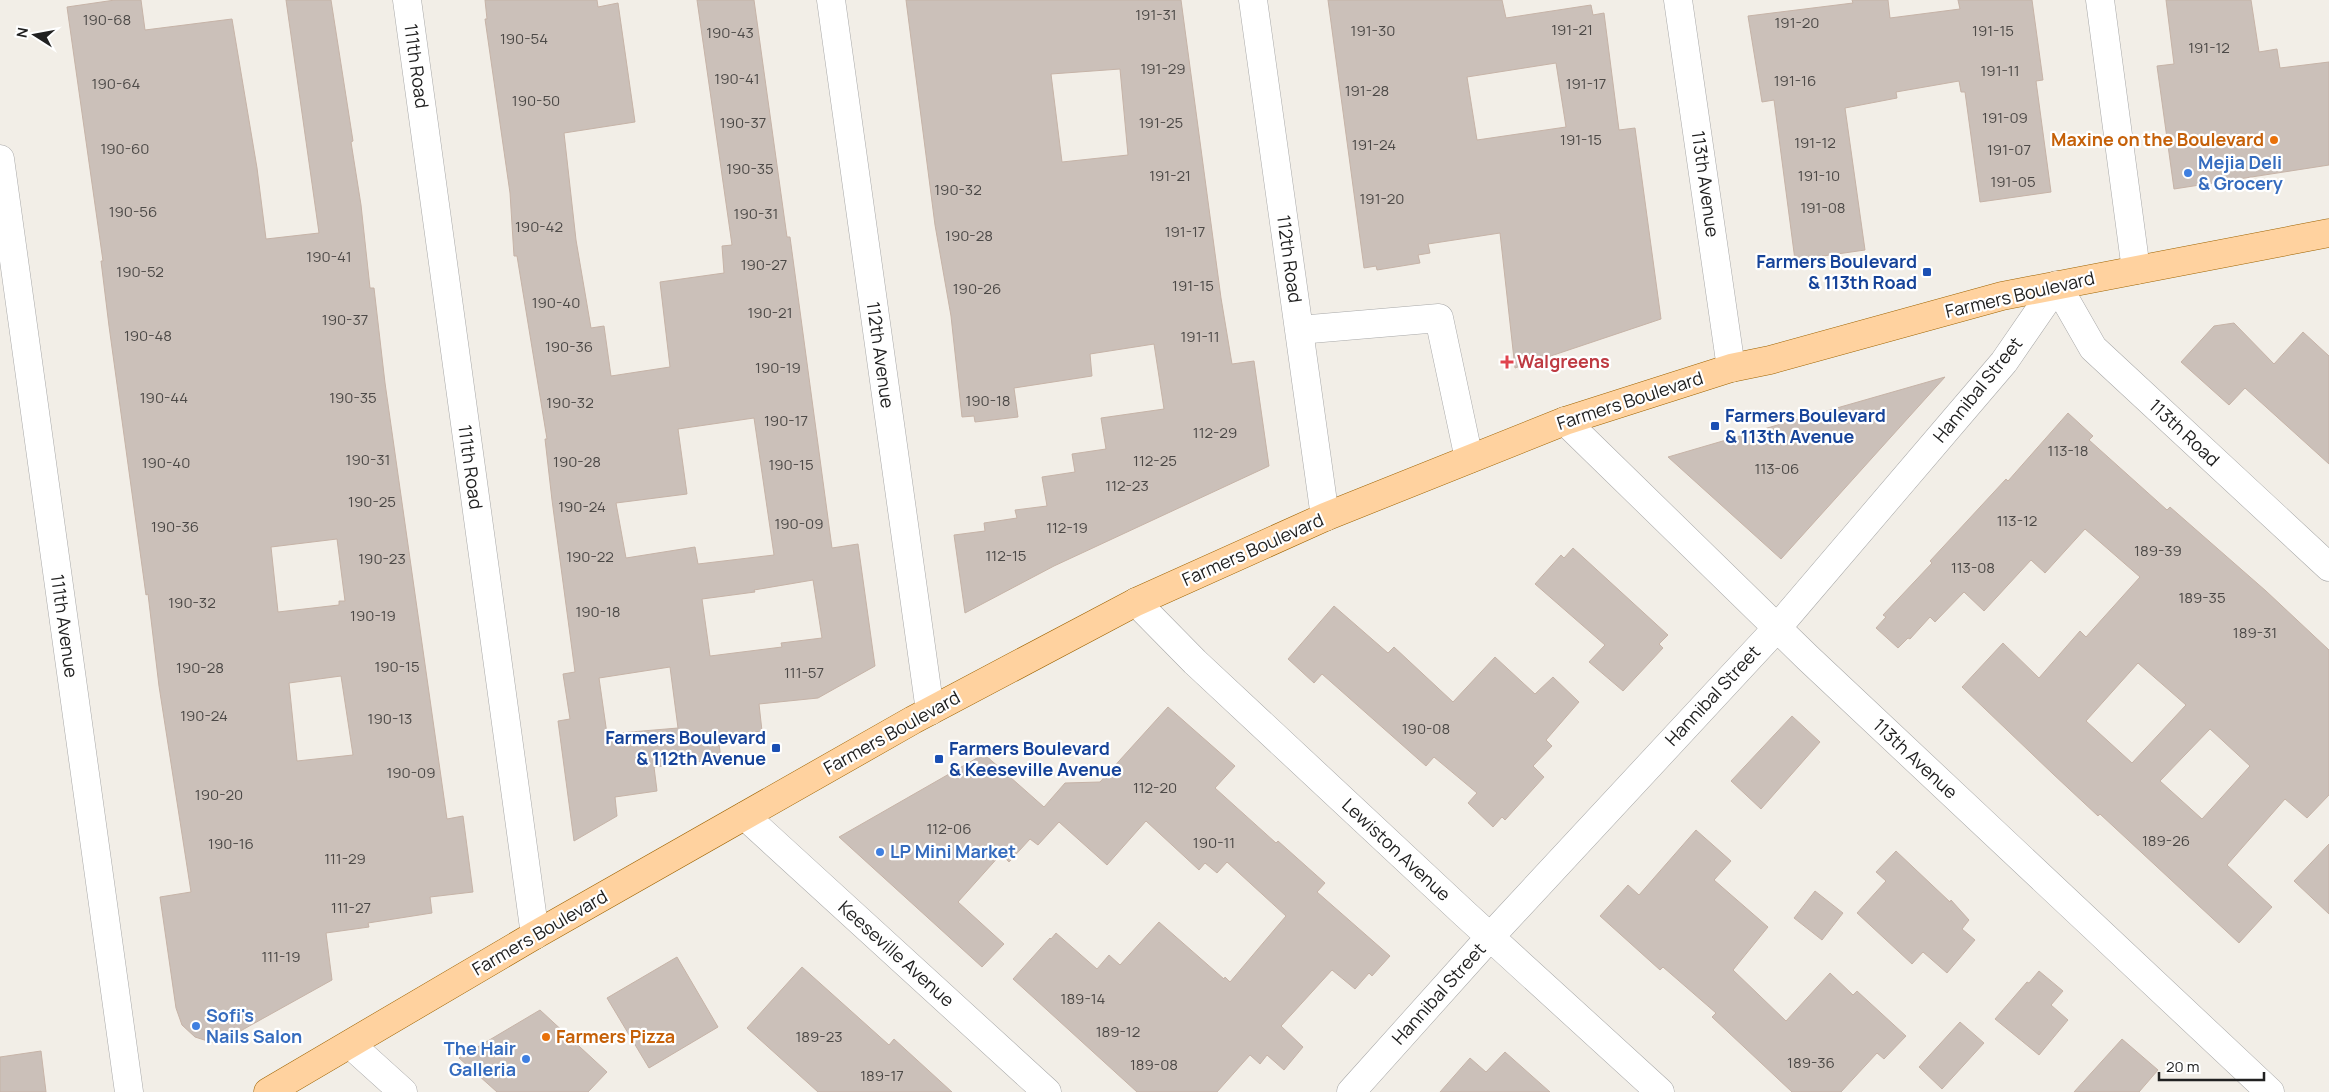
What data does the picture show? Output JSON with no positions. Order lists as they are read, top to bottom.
{
  "streets": {
    "main road": ["Farmers Boulevard"],
    "street": [
      "111th Road",
      "113th Avenue",
      "112th Road",
      "112th Avenue",
      "Hannibal Street",
      "113th Road",
      "111th Avenue",
      "Lewiston Avenue",
      "Keeseville Avenue"
    ]
  },
  "crossings": [
    ["111th Road", "Farmers Boulevard"],
    ["113th Avenue", "Farmers Boulevard"],
    ["113th Avenue", "Hannibal Street"],
    ["112th Road", "Farmers Boulevard"],
    ["Farmers Boulevard", "112th Avenue"],
    ["Farmers Boulevard", "Hannibal Street"],
    ["Farmers Boulevard", "113th Road"],
    ["Farmers Boulevard", "Lewiston Avenue"],
    ["Farmers Boulevard", "Keeseville Avenue"],
    ["Hannibal Street", "113th Road"],
    ["Hannibal Street", "Lewiston Avenue"]
  ],
  "places": {
    "other": [
      "Maxine on the Boulevard",
      "Mejia Deli & Grocery",
      "LP Mini Market",
      "Sofi's Nails Salon",
      "Farmers Pizza",
      "The Hair Galleria"
    ],
    "transit": [
      "Farmers Boulevard & 113th Road",
      "Farmers Boulevard & 113th Avenue",
      "Farmers Boulevard & 112th Avenue",
      "Farmers Boulevard & Keeseville Avenue"
    ],
    "health": ["Walgreens"]
  },
  "house_numbers": [
    "191-31",
    "190-68",
    "191-20",
    "191-21",
    "191-30",
    "191-15",
    "190-43",
    "190-54",
    "191-12",
    "191-29",
    "191-11",
    "190-41",
    "191-16",
    "190-64",
    "191-17",
    "191-28",
    "190-50",
    "191-09",
    "190-37",
    "191-25",
    "191-15",
    "191-12",
    "191-24",
    "190-60",
    "191-07",
    "190-35",
    "191-21",
    "191-10",
    "191-05",
    "190-32",
    "191-20",
    "191-08",
    "190-56",
    "190-31",
    "190-42",
    "191-17",
    "190-28",
    "190-41",
    "190-27",
    "190-52",
    "191-15",
    "190-26",
    "190-40",
    "190-21",
    "190-37",
    "190-48",
    "191-11",
    "190-36",
    "190-19",
    "190-44",
    "190-35",
    "190-18",
    "190-32",
    "190-17",
    "112-29",
    "113-18",
    "190-31",
    "112-25",
    "190-28",
    "190-40",
    "190-15",
    "113-06",
    "112-23",
    "190-25",
    "190-24",
    "113-12",
    "190-09",
    "190-36",
    "112-19",
    "189-39",
    "112-15",
    "190-22",
    "190-23",
    "113-08",
    "189-35",
    "190-32",
    "190-18",
    "190-19",
    "189-31",
    "190-15",
    "190-28",
    "111-57",
    "190-24",
    "190-13",
    "190-08",
    "190-09",
    "112-20",
    "190-20",
    "112-06",
    "189-26",
    "190-11",
    "190-16",
    "111-29",
    "111-27",
    "111-19",
    "189-14",
    "189-12",
    "189-23",
    "189-36",
    "189-08",
    "189-17"
  ],
  "scale_bar": "20 m",
  "north": "left"
}
